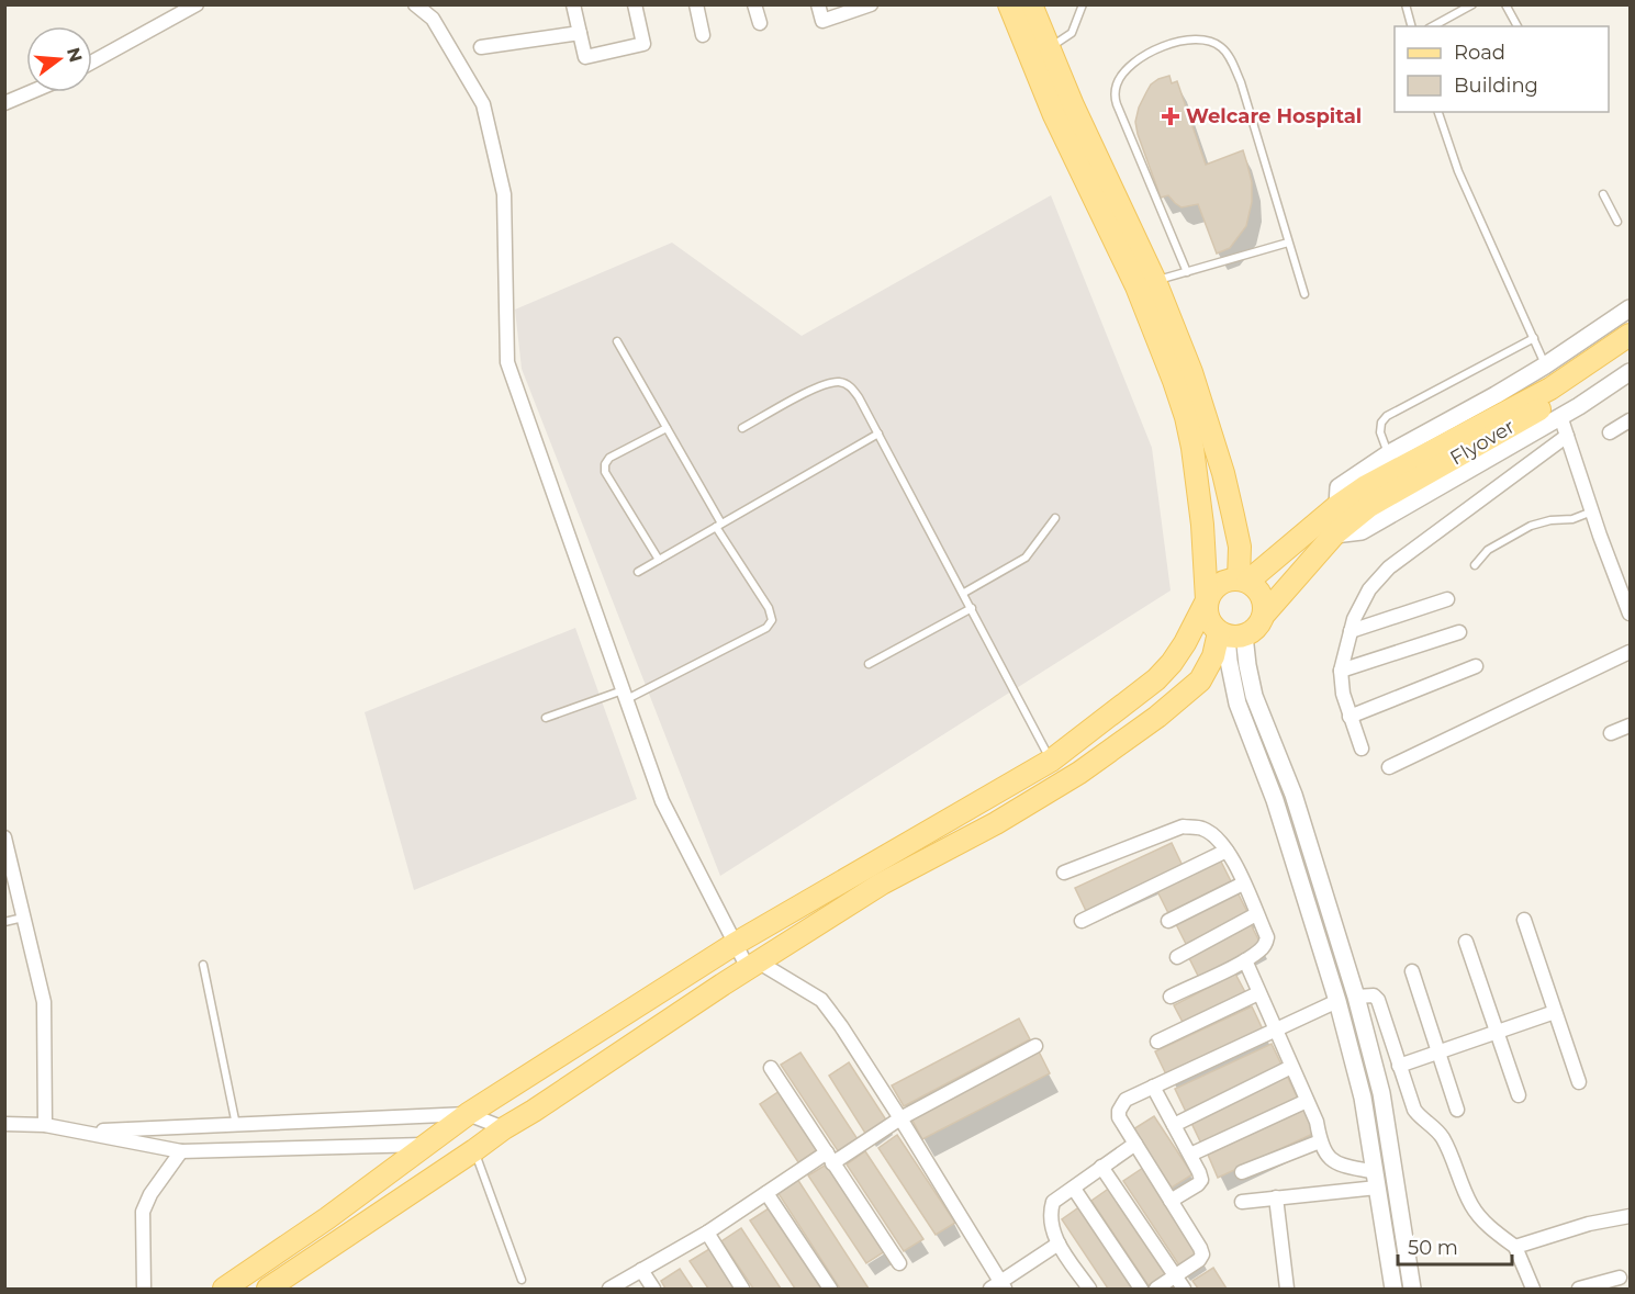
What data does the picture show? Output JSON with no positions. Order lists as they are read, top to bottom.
{
  "streets": {
    "main road": ["Flyover"]
  },
  "places": {
    "health": ["Welcare Hospital"]
  },
  "legend": ["Road", "Building"],
  "scale_bar": "50 m",
  "north": "right"
}
